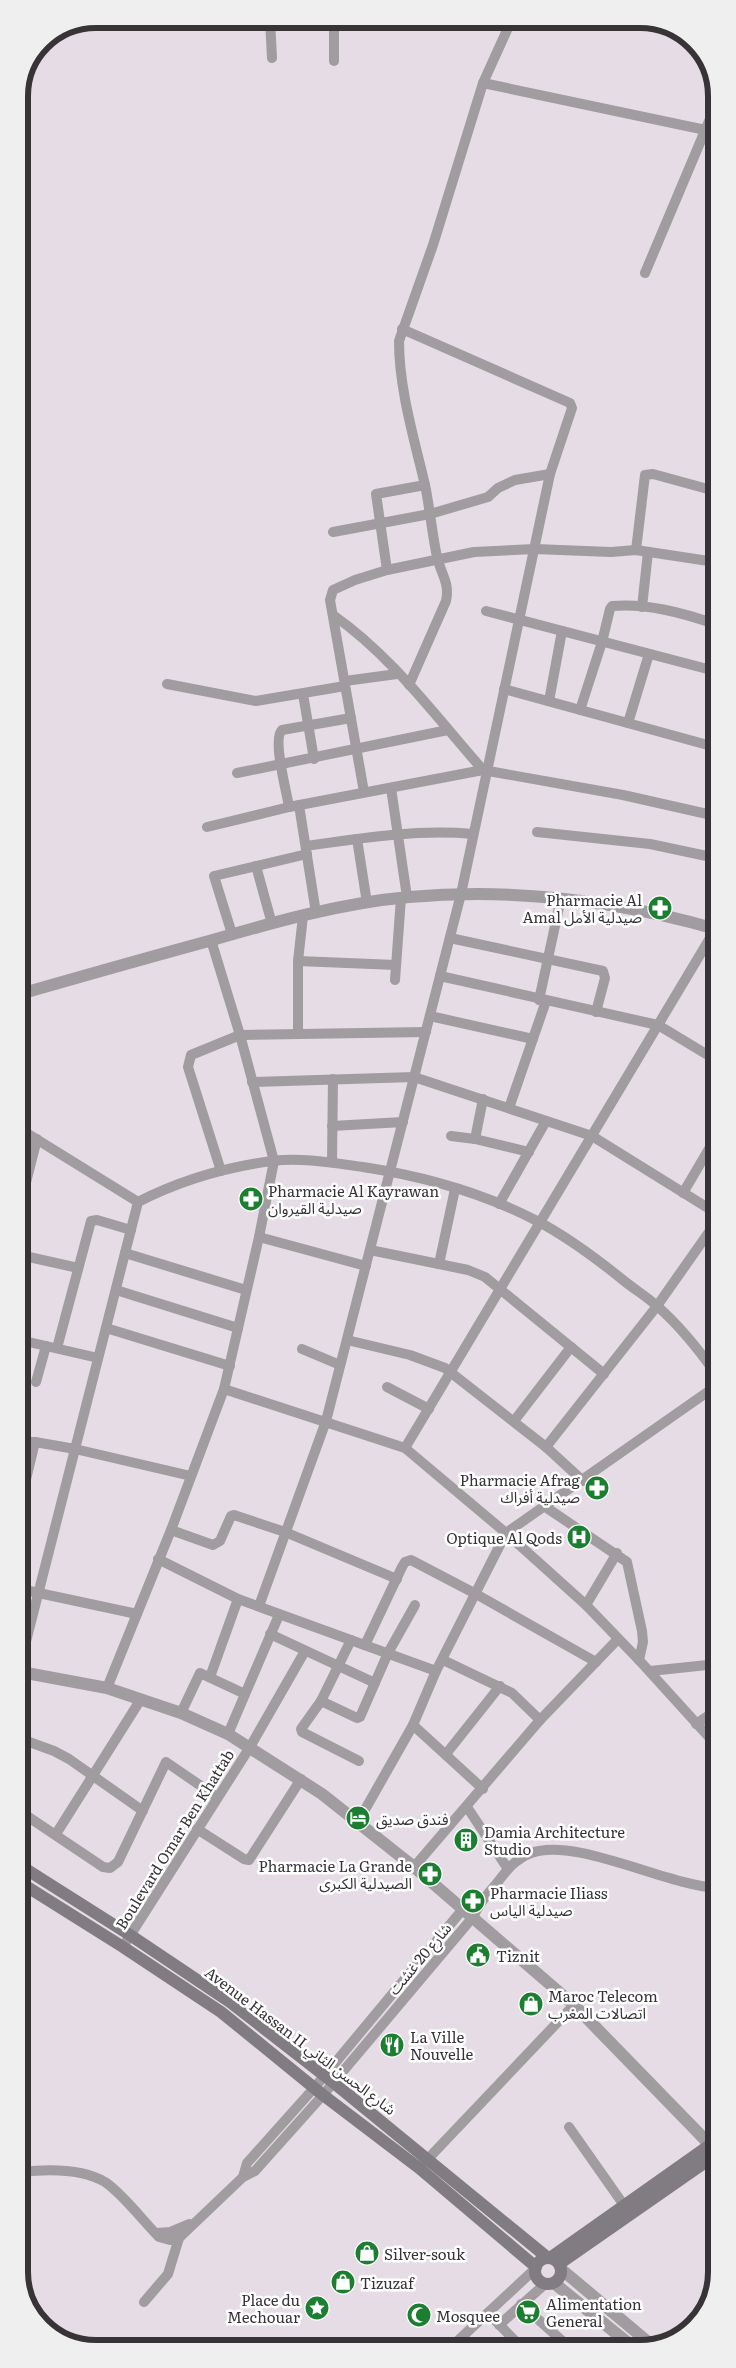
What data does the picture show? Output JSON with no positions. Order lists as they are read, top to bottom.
{
  "streets": {
    "main road": ["Avenue Hassan II شارع الحسن الثاني"],
    "street": ["Boulevard Omar Ben Khattab", "شارع 20 غشت"]
  },
  "crossings": [
    ["Boulevard Omar Ben Khattab", "Avenue Hassan II شارع الحسن الثاني"],
    ["شارع 20 غشت", "Avenue Hassan II شارع الحسن الثاني"]
  ],
  "places": {
    "pharmacy": [
      "Pharmacie Al Amal صيدلية الأمل",
      "Pharmacie Al Kayrawan صيدلية القيروان",
      "Pharmacie Afrag صيدلية أفراك",
      "Pharmacie La Grande الصيدلية الكبرى",
      "Pharmacie Iliass صيدلية الياس"
    ],
    "hospital": ["Optique Al Qods"],
    "hotel": ["فندق صديق"],
    "building": ["Damia Architecture Studio"],
    "public building": ["Tiznit"],
    "shop": ["Maroc Telecom اتصالات المغرب", "Silver-souk", "Tizuzaf"],
    "restaurant": ["La Ville Nouvelle"],
    "place": ["Place du Mechouar"],
    "supermarket": ["Alimentation General"],
    "mosque": ["Mosquee"]
  }
}
